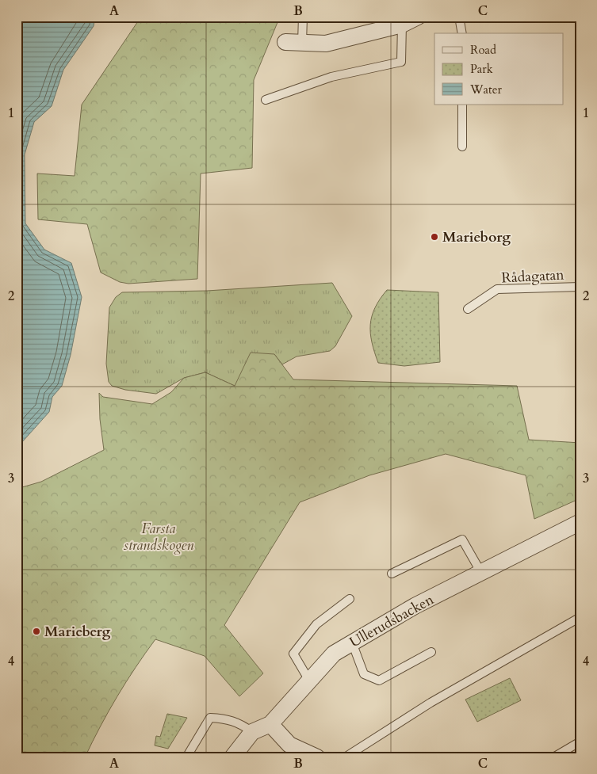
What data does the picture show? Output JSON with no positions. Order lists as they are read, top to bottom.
{
  "streets": {
    "street": ["Ullerudsbacken"],
    "lane": ["Rådagatan"]
  },
  "parks": ["Farsta strandskogen"],
  "places": ["Marieborg", "Marieberg"],
  "legend": ["Road", "Park", "Water"],
  "grid": {
    "columns": ["A", "B", "C"],
    "rows": [
      "1",
      "2",
      "3",
      "4"
    ]
  }
}
